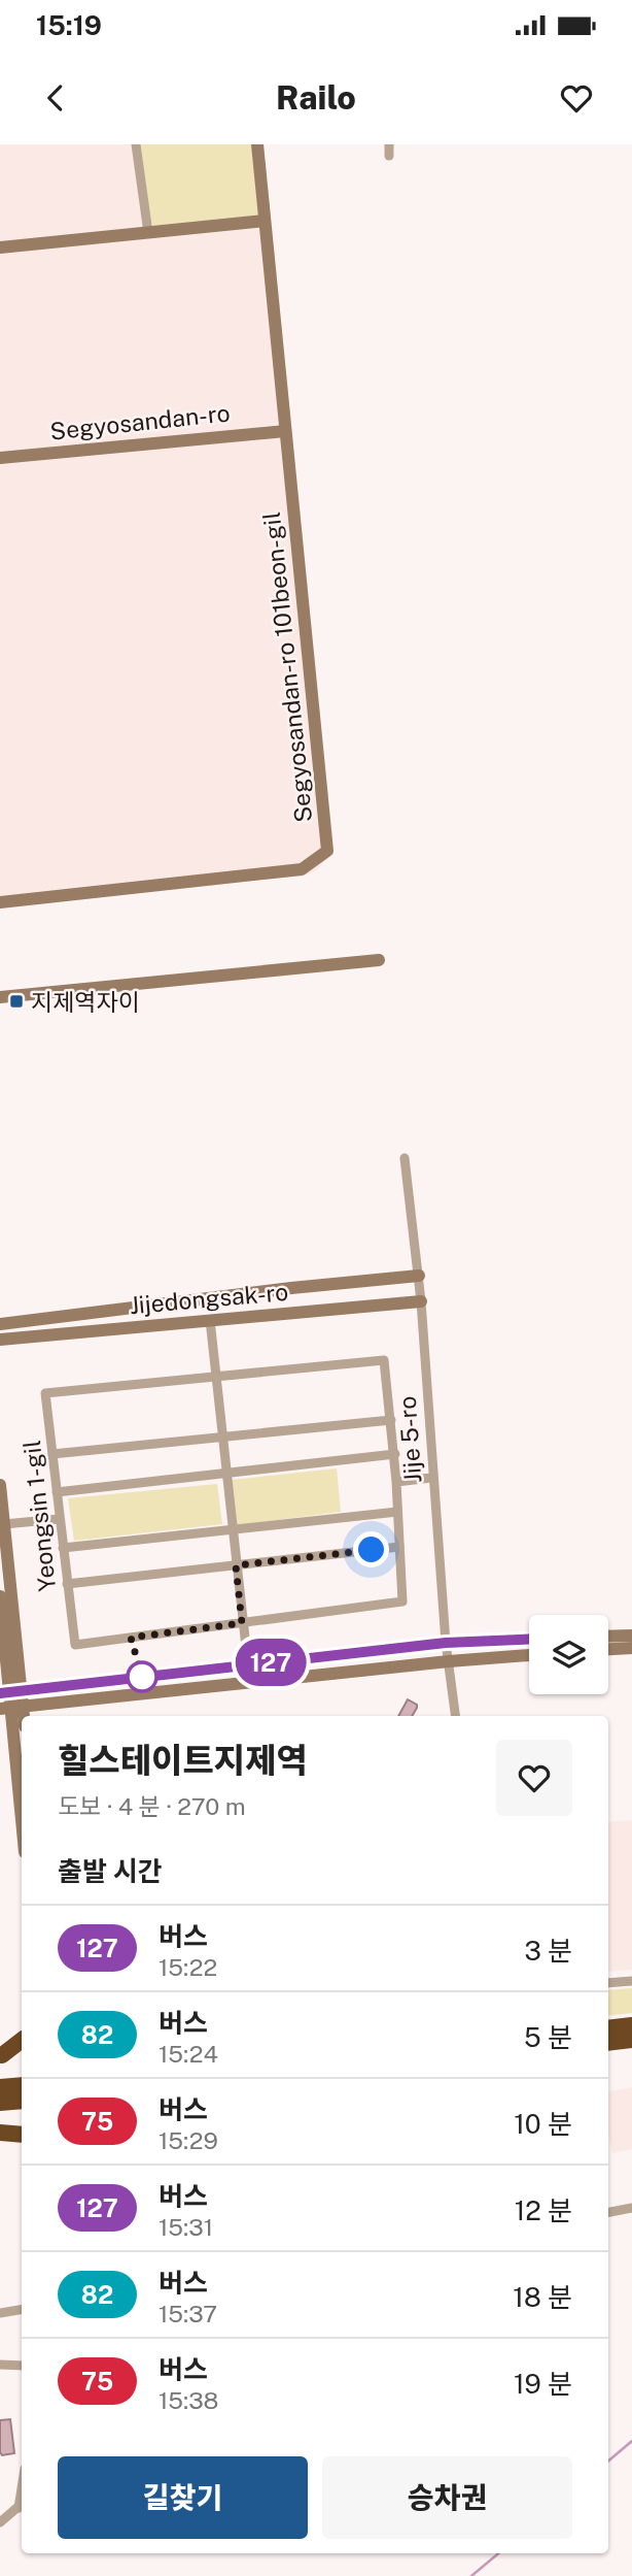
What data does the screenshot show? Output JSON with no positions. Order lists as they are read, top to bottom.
{
  "streets": {
    "street": [
      "Segyosandan-ro",
      "Segyosandan-ro 101beon-gil",
      "Jijedongsak-ro",
      "Jije 5-ro",
      "Yeongsin 1-gil"
    ]
  },
  "crossings": [
    ["Segyosandan-ro", "Segyosandan-ro 101beon-gil"],
    ["Jijedongsak-ro", "Jije 5-ro"]
  ],
  "places": {
    "transit": ["지제역자이"]
  },
  "lines": ["bus line 127"],
  "page": {
    "status": "15:19",
    "header": "Railo",
    "on_map": "127",
    "heading": [
      ["힐스테이트지제역", "도보 · 4 분 · 270 m"],
      "출발 시간"
    ],
    "list": [
      {
        "mark": "127",
        "name": "버스",
        "note": "15:22",
        "value": "3 분"
      },
      {
        "mark": "82",
        "name": "버스",
        "note": "15:24",
        "value": "5 분"
      },
      {
        "mark": "75",
        "name": "버스",
        "note": "15:29",
        "value": "10 분"
      },
      {
        "mark": "127",
        "name": "버스",
        "note": "15:31",
        "value": "12 분"
      },
      {
        "mark": "82",
        "name": "버스",
        "note": "15:37",
        "value": "18 분"
      },
      {
        "mark": "75",
        "name": "버스",
        "note": "15:38",
        "value": "19 분"
      }
    ],
    "buttons": ["길찾기", "승차권"]
  }
}
